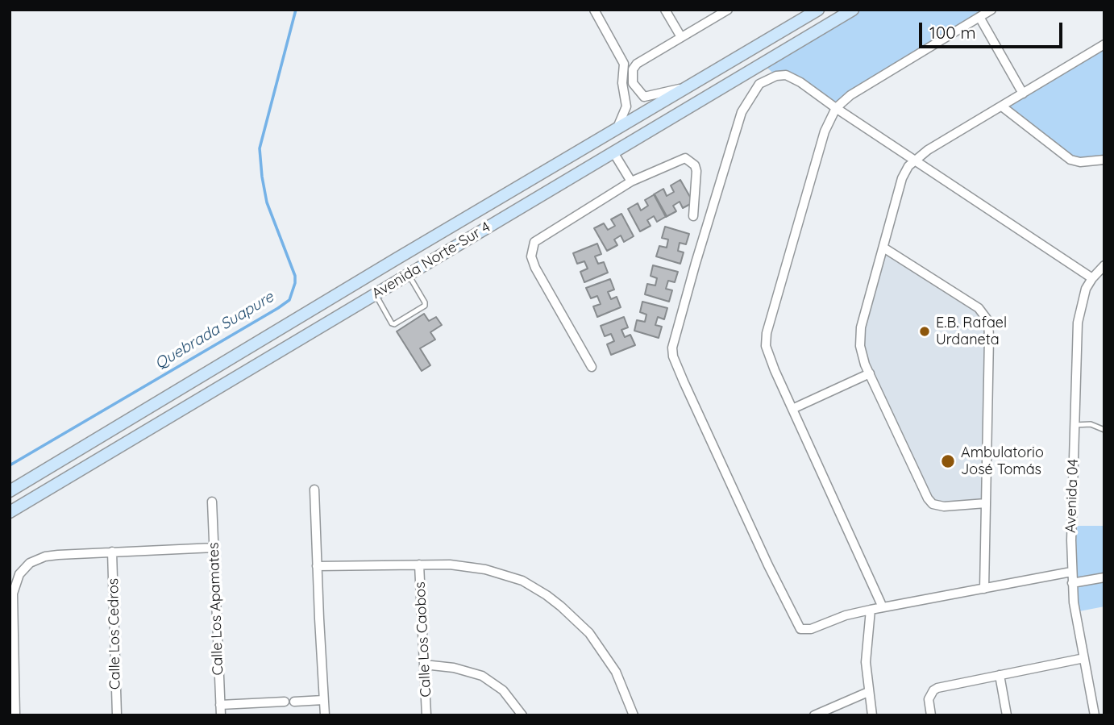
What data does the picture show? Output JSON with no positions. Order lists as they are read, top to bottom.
{
  "streets": {
    "main road": ["Avenida Norte-Sur 4"],
    "street": [
      "Avenida 04",
      "Calle Los Apamates",
      "Calle Los Cedros",
      "Calle Los Caobos"
    ]
  },
  "water": ["Quebrada Suapure"],
  "places": ["E.B. Rafael Urdaneta", "Ambulatorio José Tomás"],
  "scale_bar": "100 m"
}
